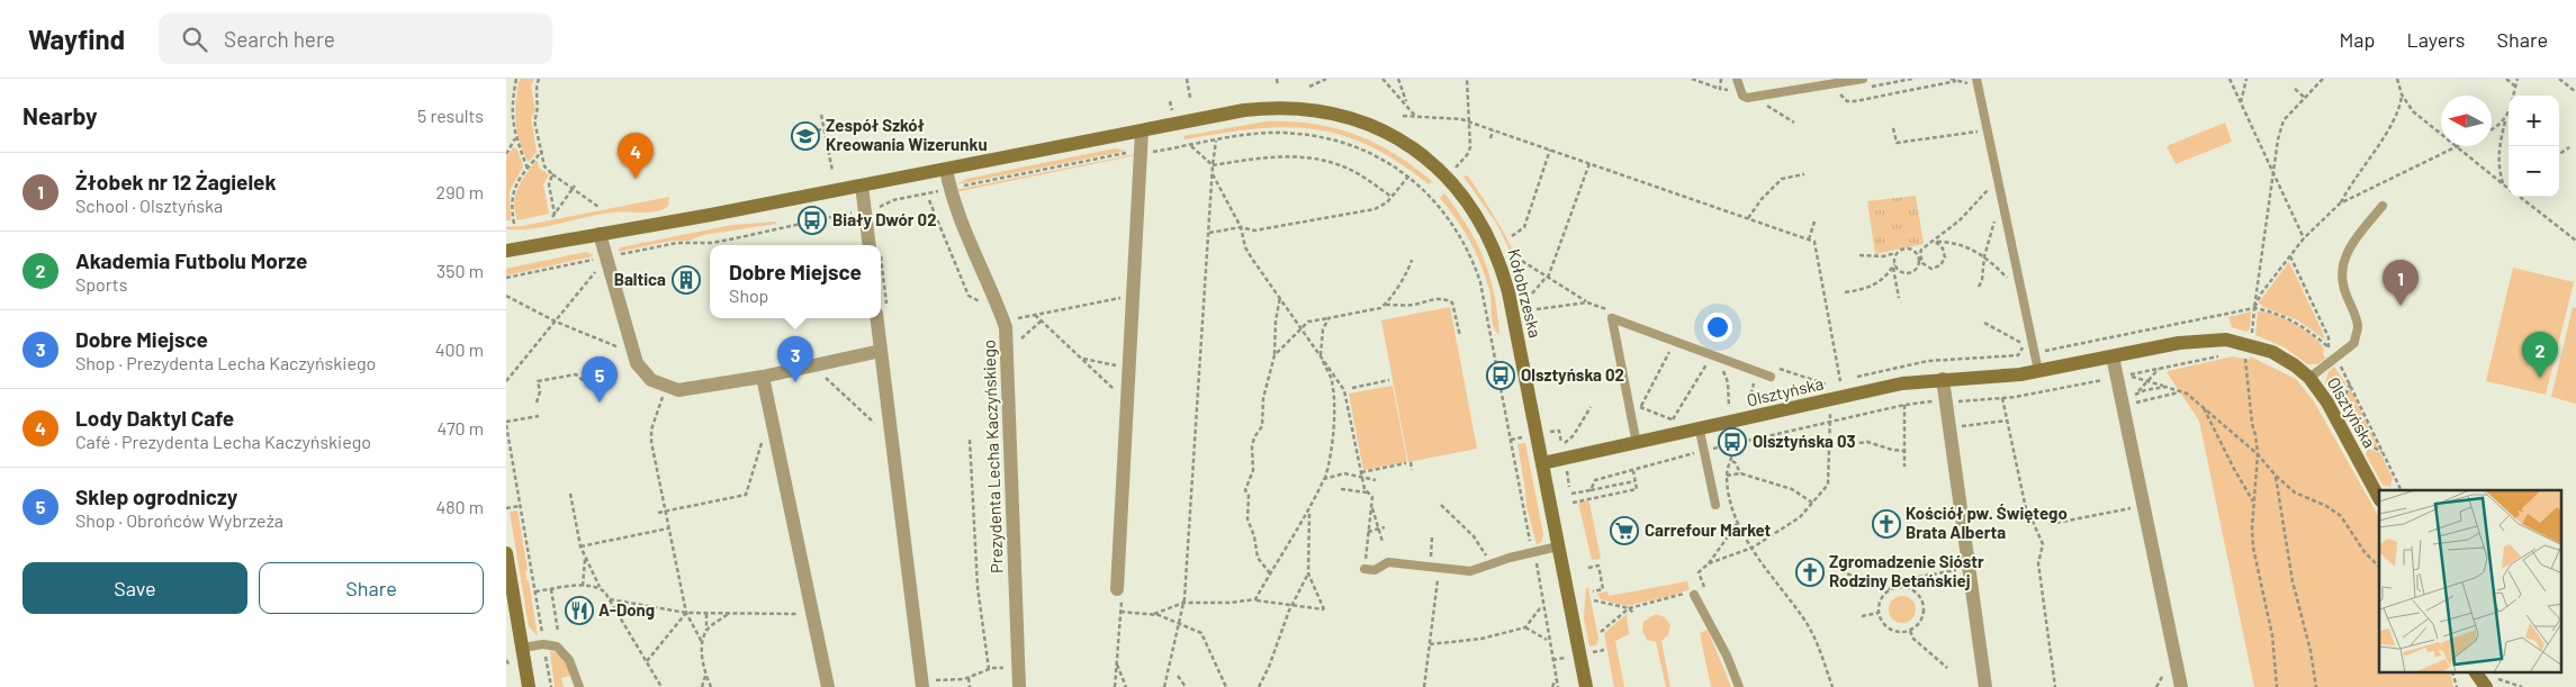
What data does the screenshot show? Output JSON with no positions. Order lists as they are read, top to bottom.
{
  "streets": {
    "street": ["Kołobrzeska", "Olsztyńska", "Prezydenta Lecha Kaczyńskiego"]
  },
  "crossings": [
    ["Kołobrzeska", "Olsztyńska"]
  ],
  "places": {
    "school or university": ["Zespół Szkół Kreowania Wizerunku"],
    "bus stop": ["Biały Dwór 02", "Olsztyńska 02", "Olsztyńska 03"],
    "building": ["Baltica"],
    "church": ["Kościół pw. Świętego Brata Alberta", "Zgromadzenie Sióstr Rodziny Betańskiej"],
    "supermarket": ["Carrefour Market"],
    "restaurant": ["A-Dong"]
  },
  "north": "left",
  "page": {
    "header": "Wayfind",
    "search": "Search here",
    "nav": ["Map", "Layers", "Share"],
    "heading": ["Nearby", "5 results"],
    "map_buttons": ["+", "−"],
    "pins": [
      "4",
      "1",
      "2",
      "3",
      "5"
    ],
    "list": [
      {
        "mark": "1",
        "name": "Żłobek nr 12 Żagielek",
        "note": "School · Olsztyńska",
        "value": "290 m"
      },
      {
        "mark": "2",
        "name": "Akademia Futbolu Morze",
        "note": "Sports",
        "value": "350 m"
      },
      {
        "mark": "3",
        "name": "Dobre Miejsce",
        "note": "Shop · Prezydenta Lecha Kaczyńskiego",
        "value": "400 m"
      },
      {
        "mark": "4",
        "name": "Lody Daktyl Cafe",
        "note": "Café · Prezydenta Lecha Kaczyńskiego",
        "value": "470 m"
      },
      {
        "mark": "5",
        "name": "Sklep ogrodniczy",
        "note": "Shop · Obrońców Wybrzeża",
        "value": "480 m"
      }
    ],
    "popup": ["Dobre Miejsce", "Shop"],
    "buttons": ["Save", "Share"]
  }
}
